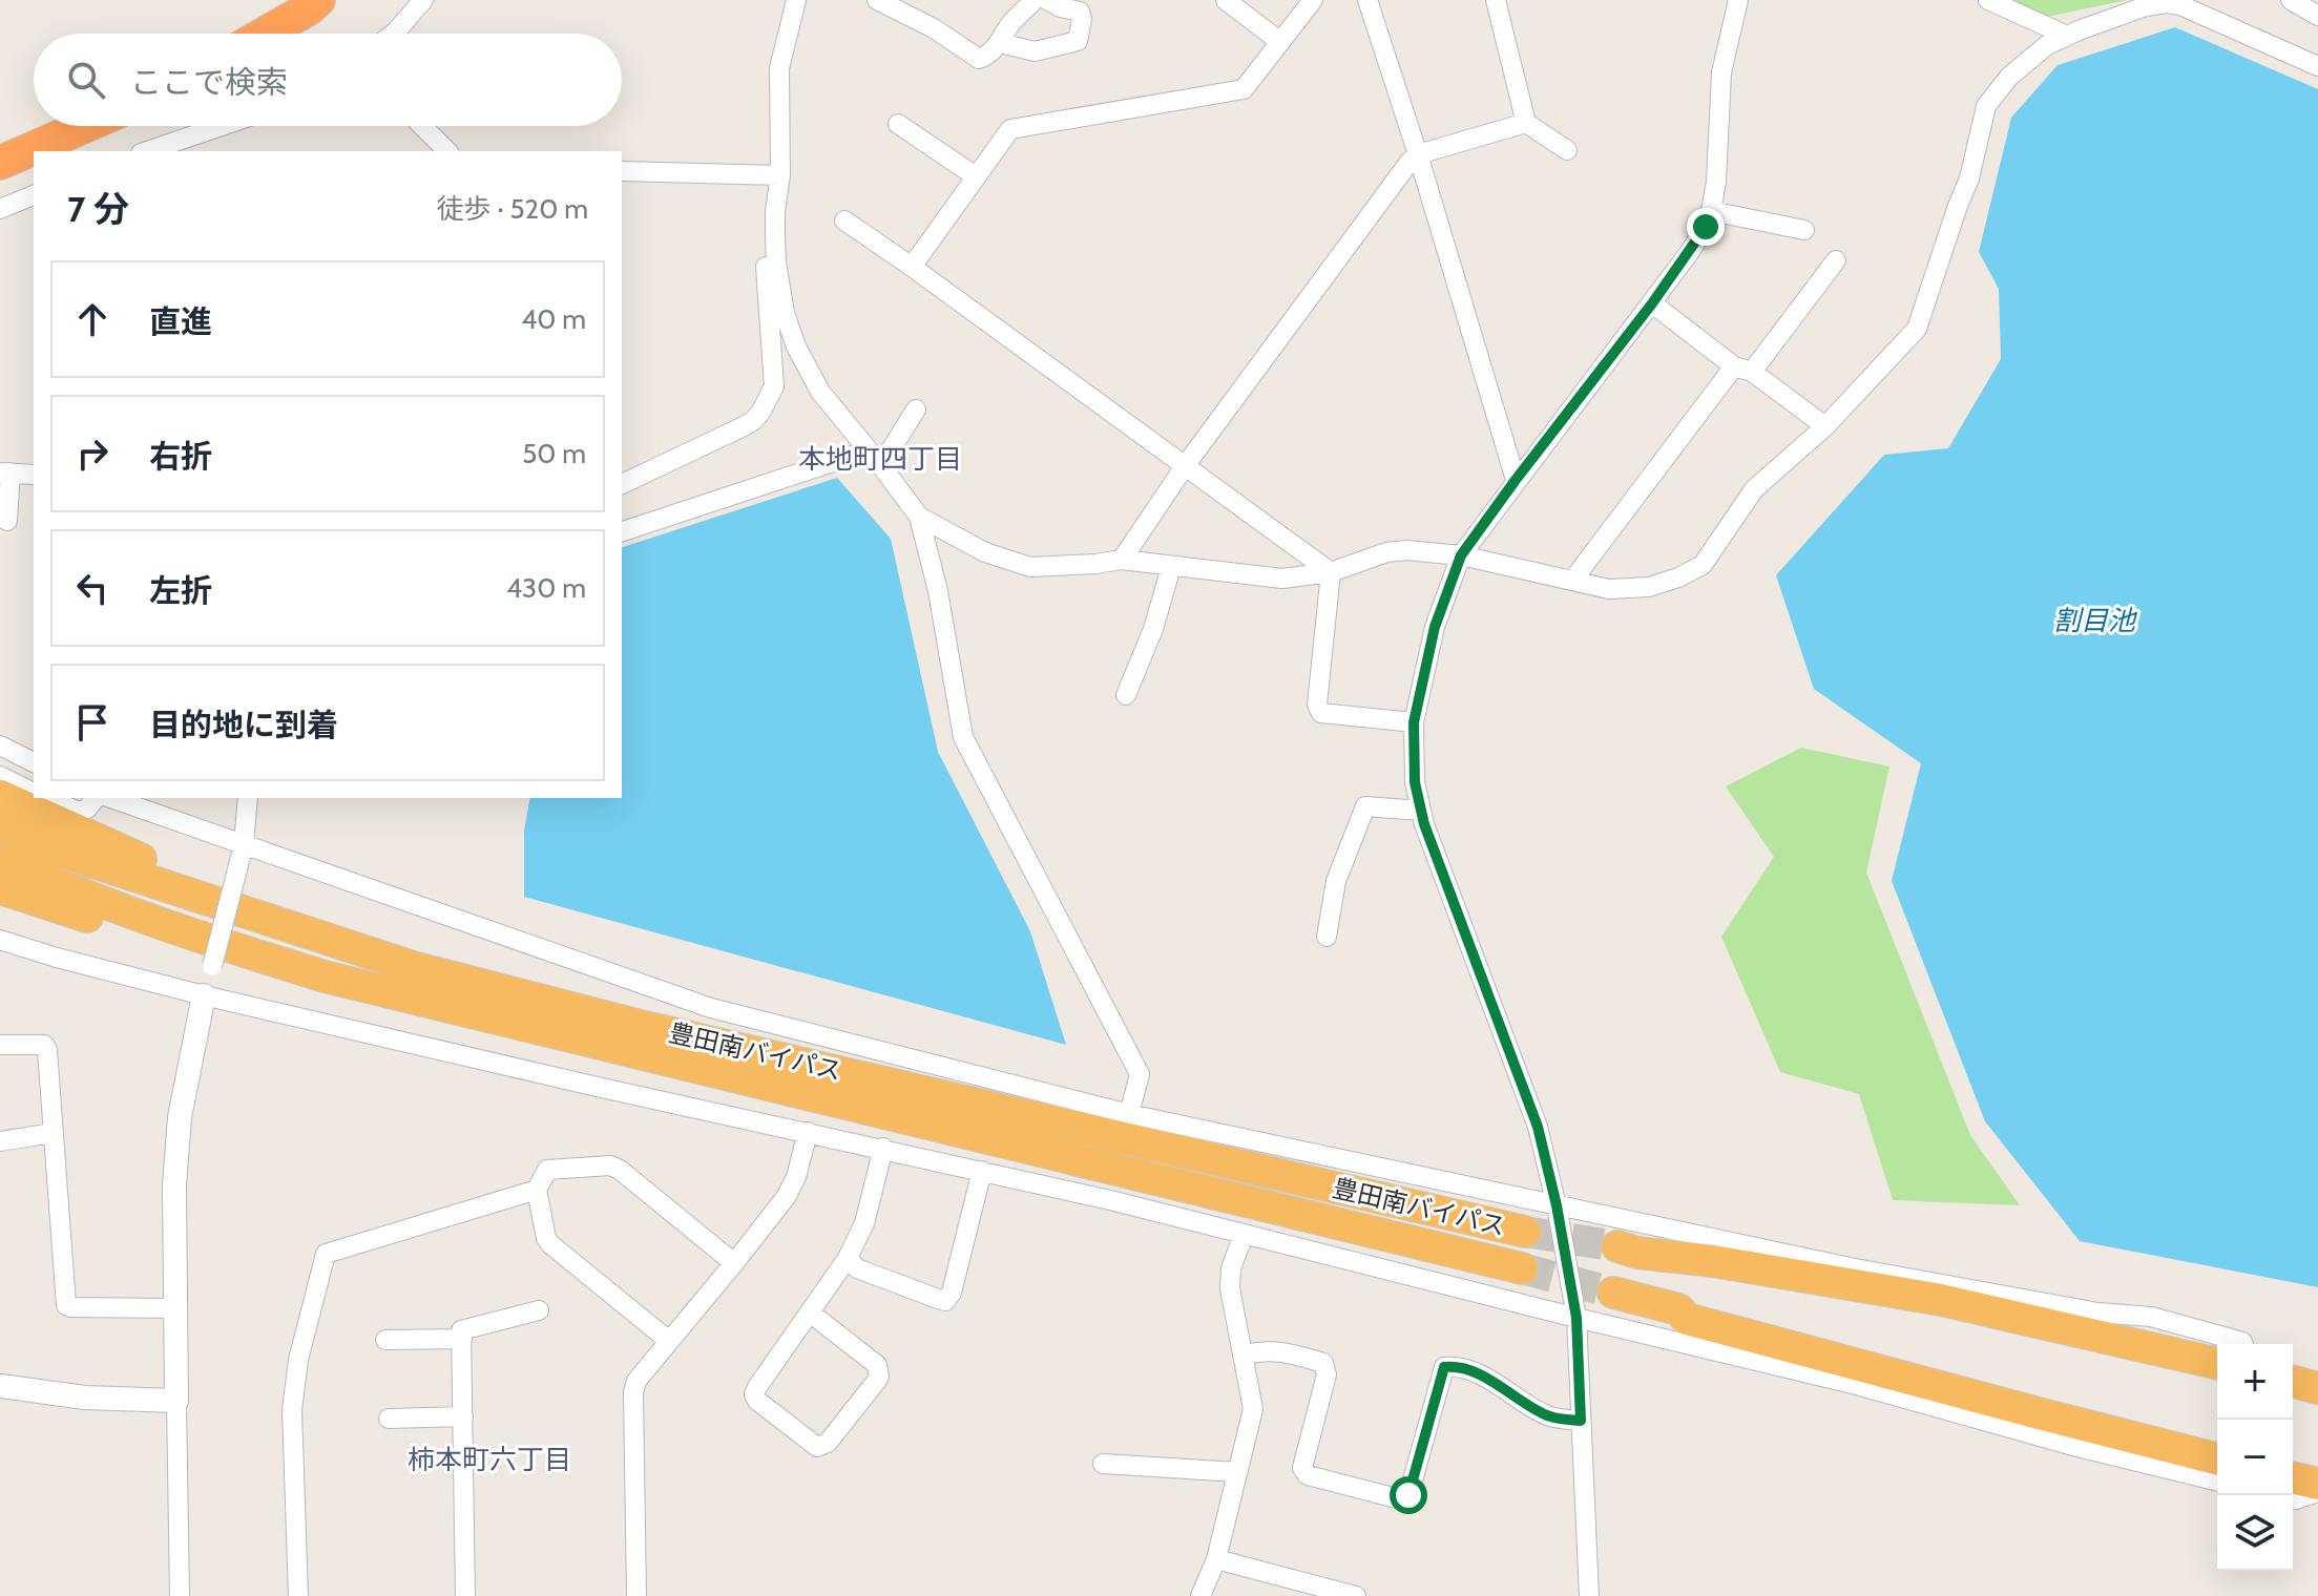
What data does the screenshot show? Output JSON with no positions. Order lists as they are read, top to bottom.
{
  "streets": {
    "highway": ["豊田南バイパス"]
  },
  "districts": ["本地町四丁目", "柿本町六丁目"],
  "water": ["割目池"],
  "page": {
    "search": "ここで検索",
    "heading": ["7 分", "徒歩 · 520 m"],
    "list": [
      ["直進", "40 m"],
      ["右折", "50 m"],
      ["左折", "430 m"],
      "目的地に到着"
    ],
    "map_buttons": ["+", "−"]
  }
}
